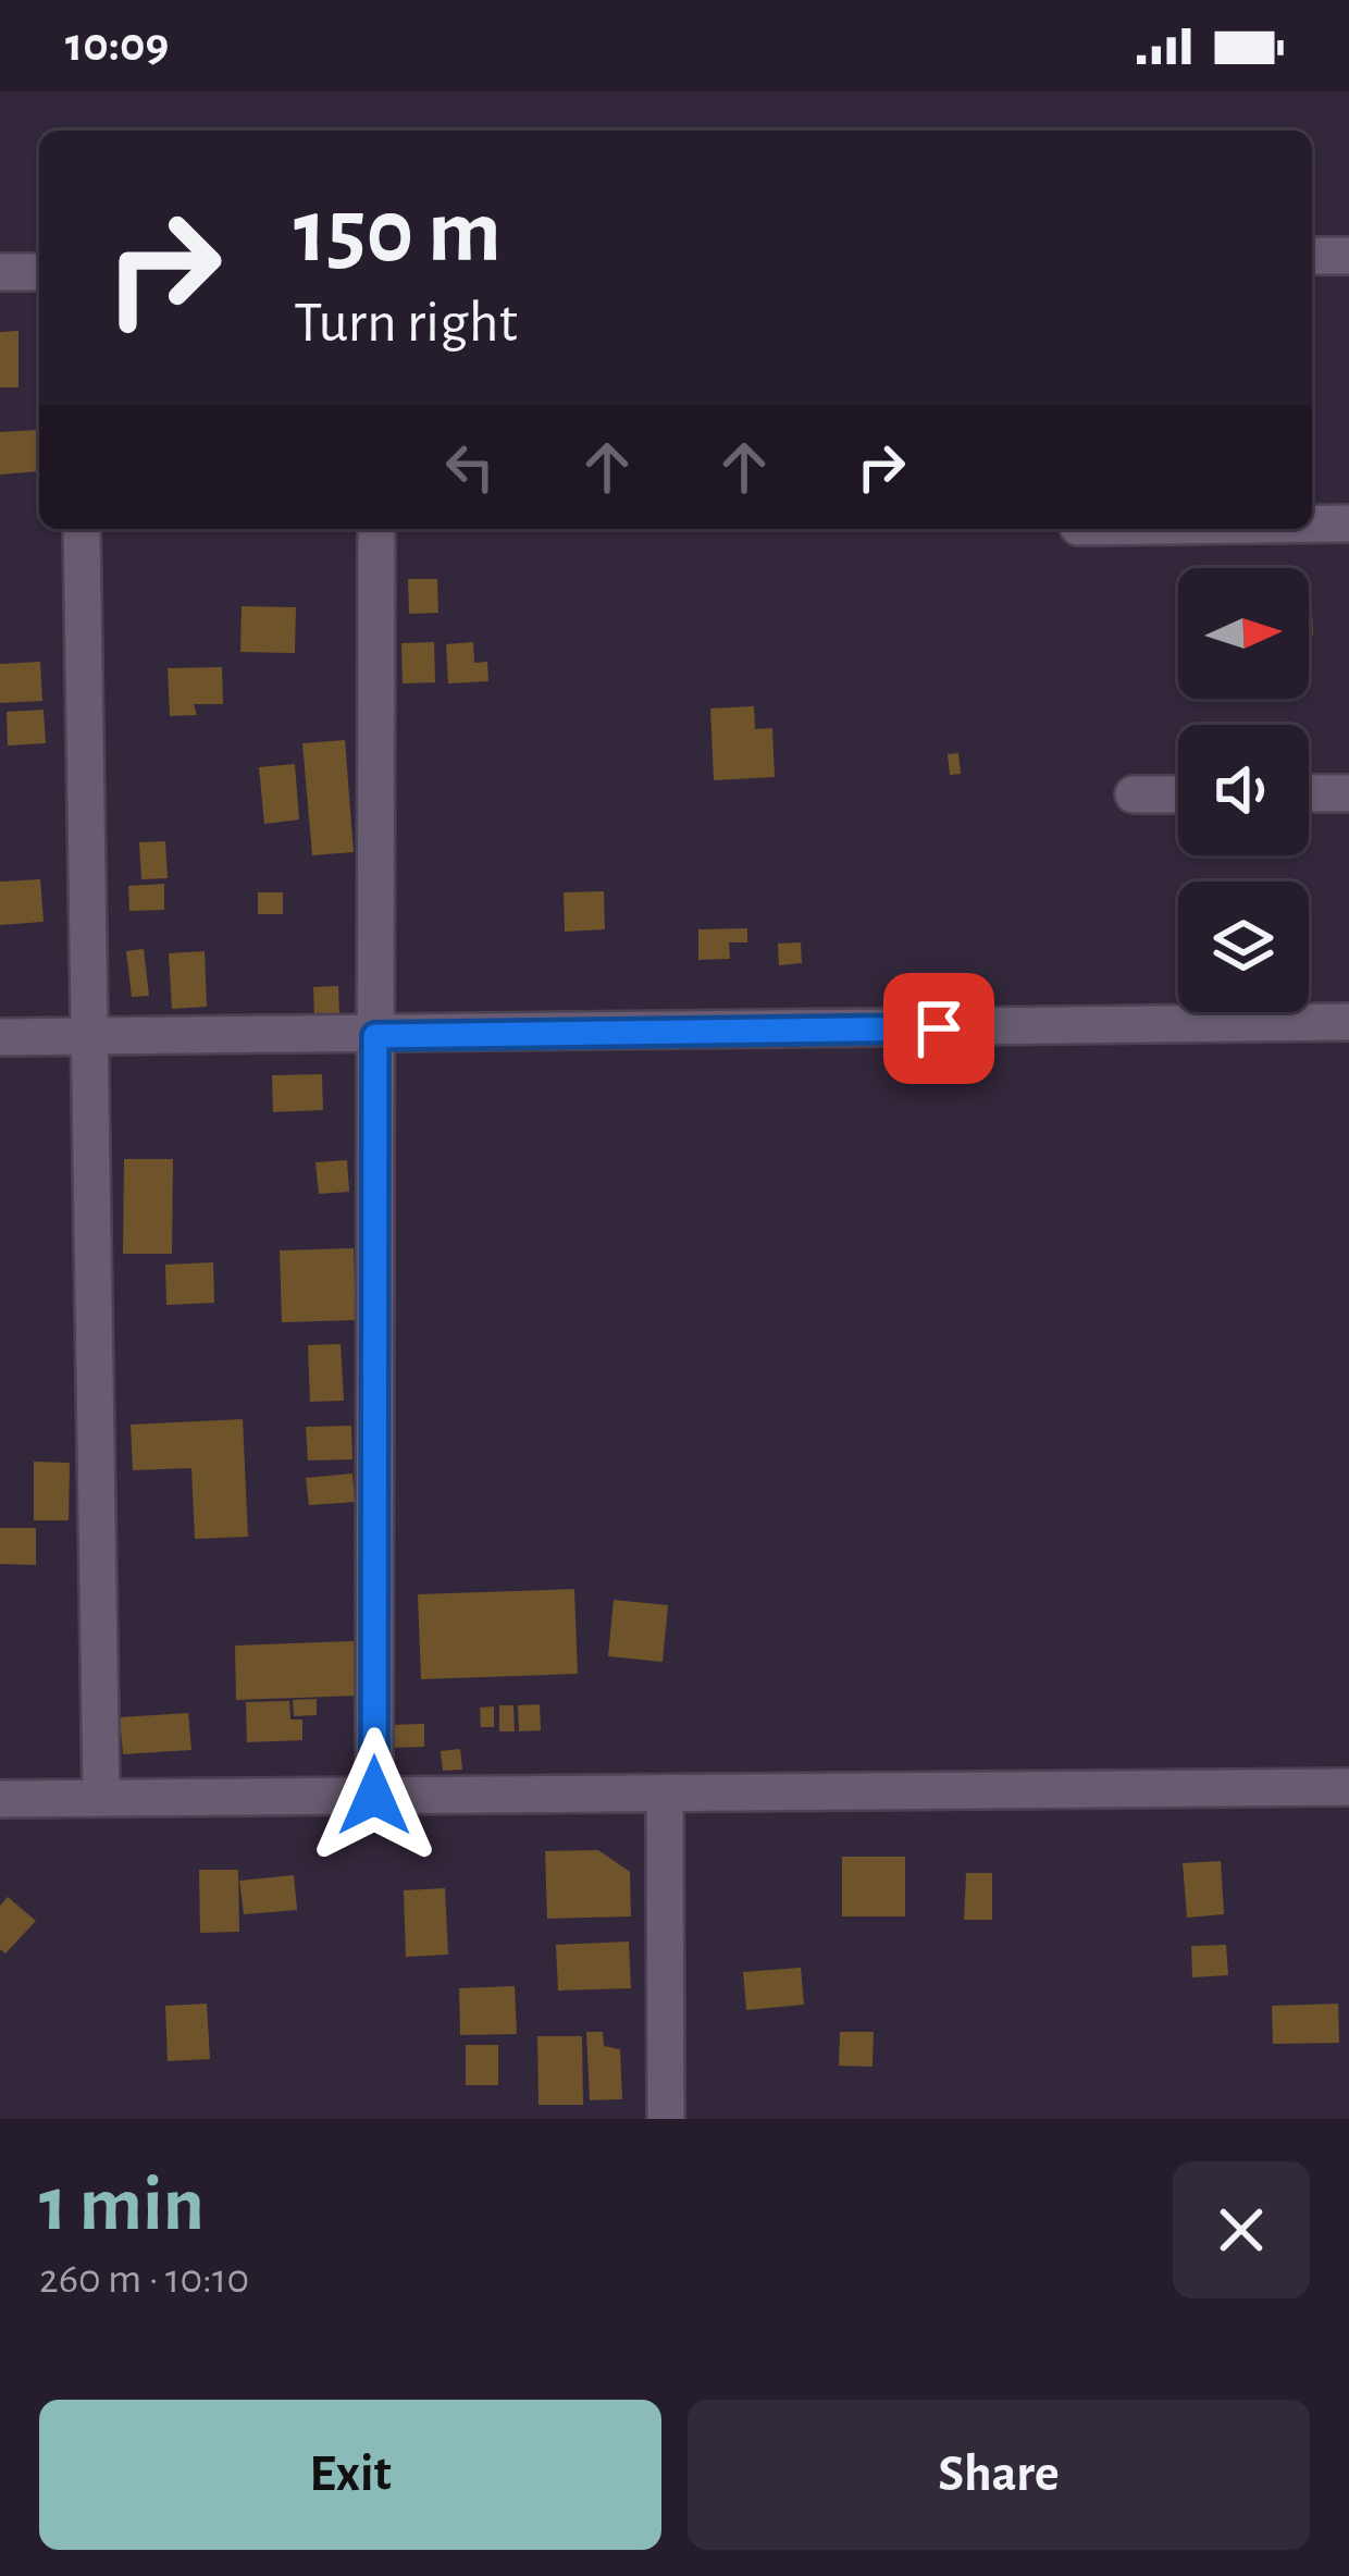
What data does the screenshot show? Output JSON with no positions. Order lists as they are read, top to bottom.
{
  "north": "right",
  "page": {
    "status": "10:09",
    "turn": ["150 m", "Turn right"],
    "heading": ["1 min", "260 m · 10:10"],
    "buttons": ["Exit", "Share"]
  }
}
